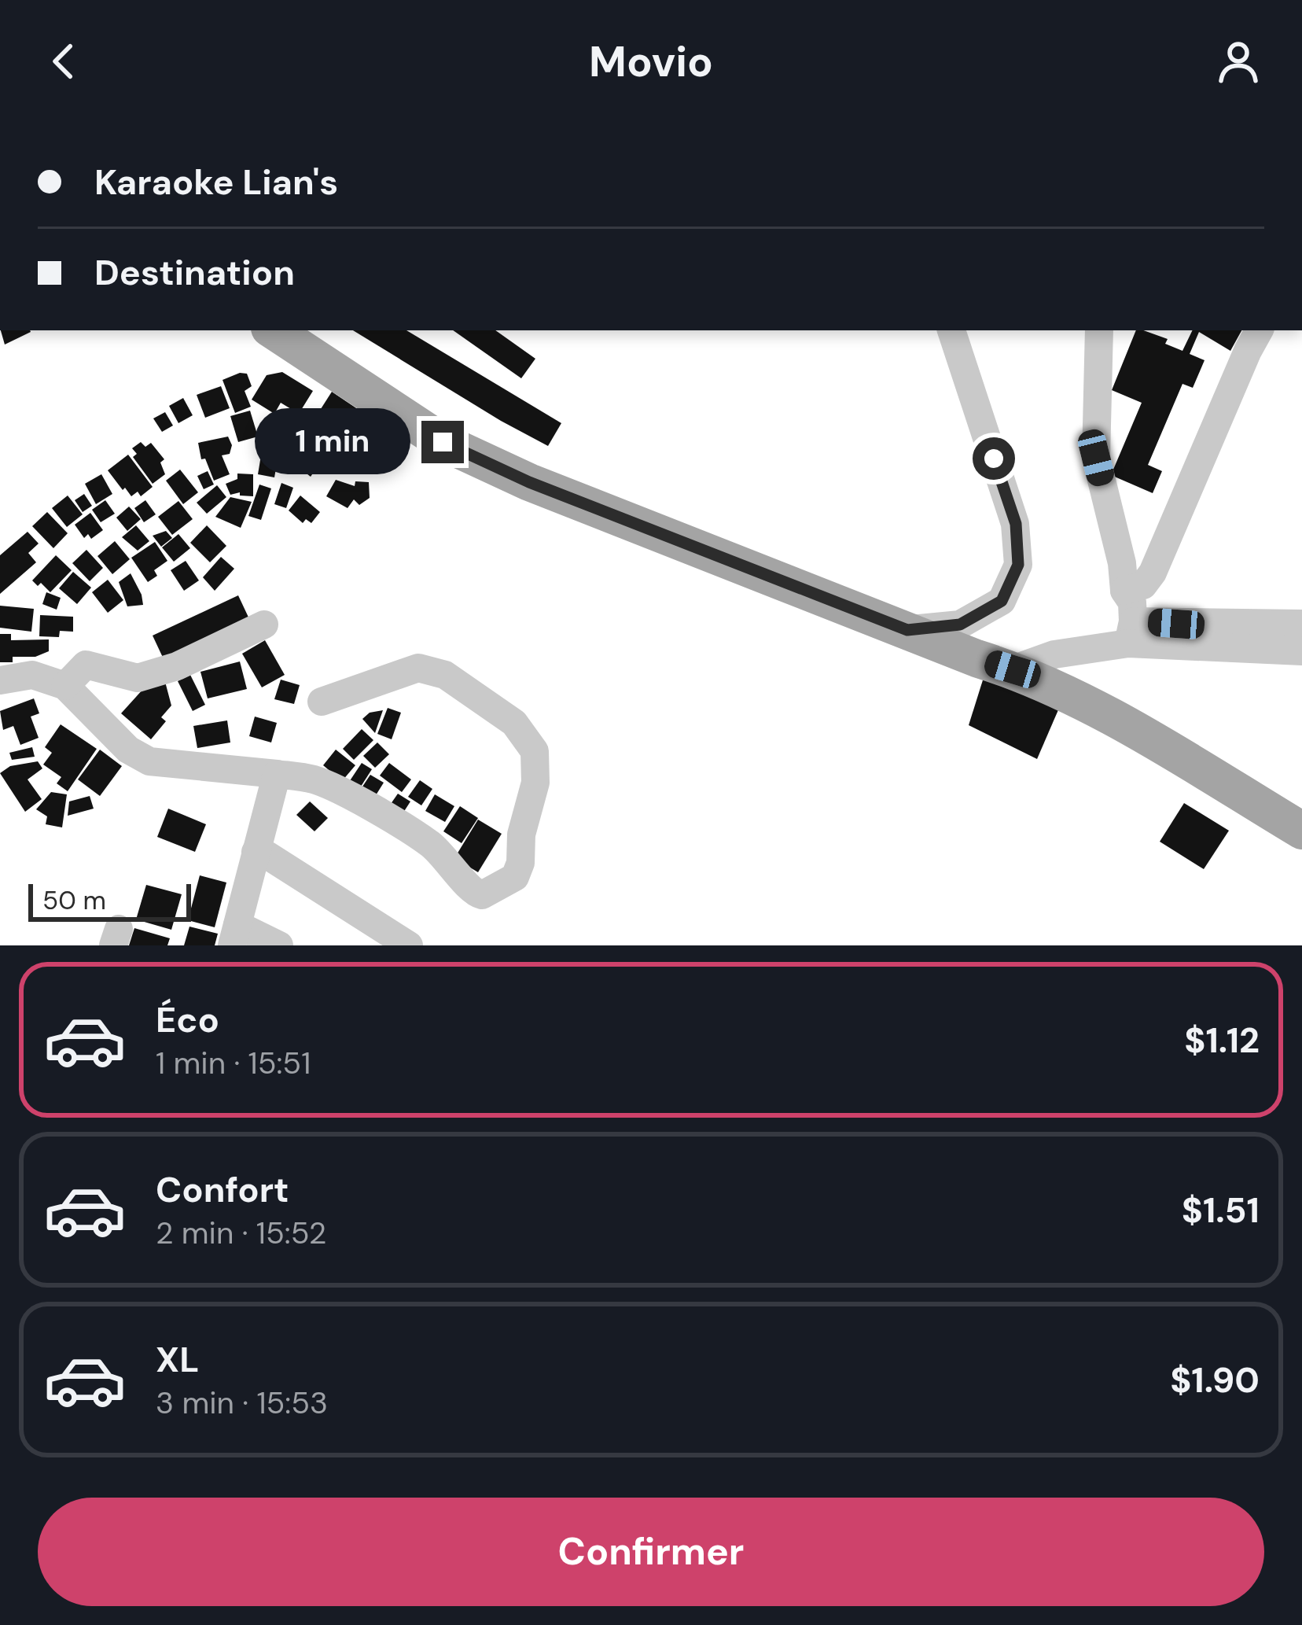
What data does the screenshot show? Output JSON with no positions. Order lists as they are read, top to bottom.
{
  "scale_bar": "50 m",
  "page": {
    "header": "Movio",
    "banner": ["Karaoke Lian's", "Destination"],
    "bubble": "1 min",
    "scale": "50 m",
    "list": [
      {
        "name": "Éco",
        "note": "1 min · 15:51",
        "value": "$1.12"
      },
      {
        "name": "Confort",
        "note": "2 min · 15:52",
        "value": "$1.51"
      },
      {
        "name": "XL",
        "note": "3 min · 15:53",
        "value": "$1.90"
      }
    ],
    "buttons": "Confirmer"
  }
}
